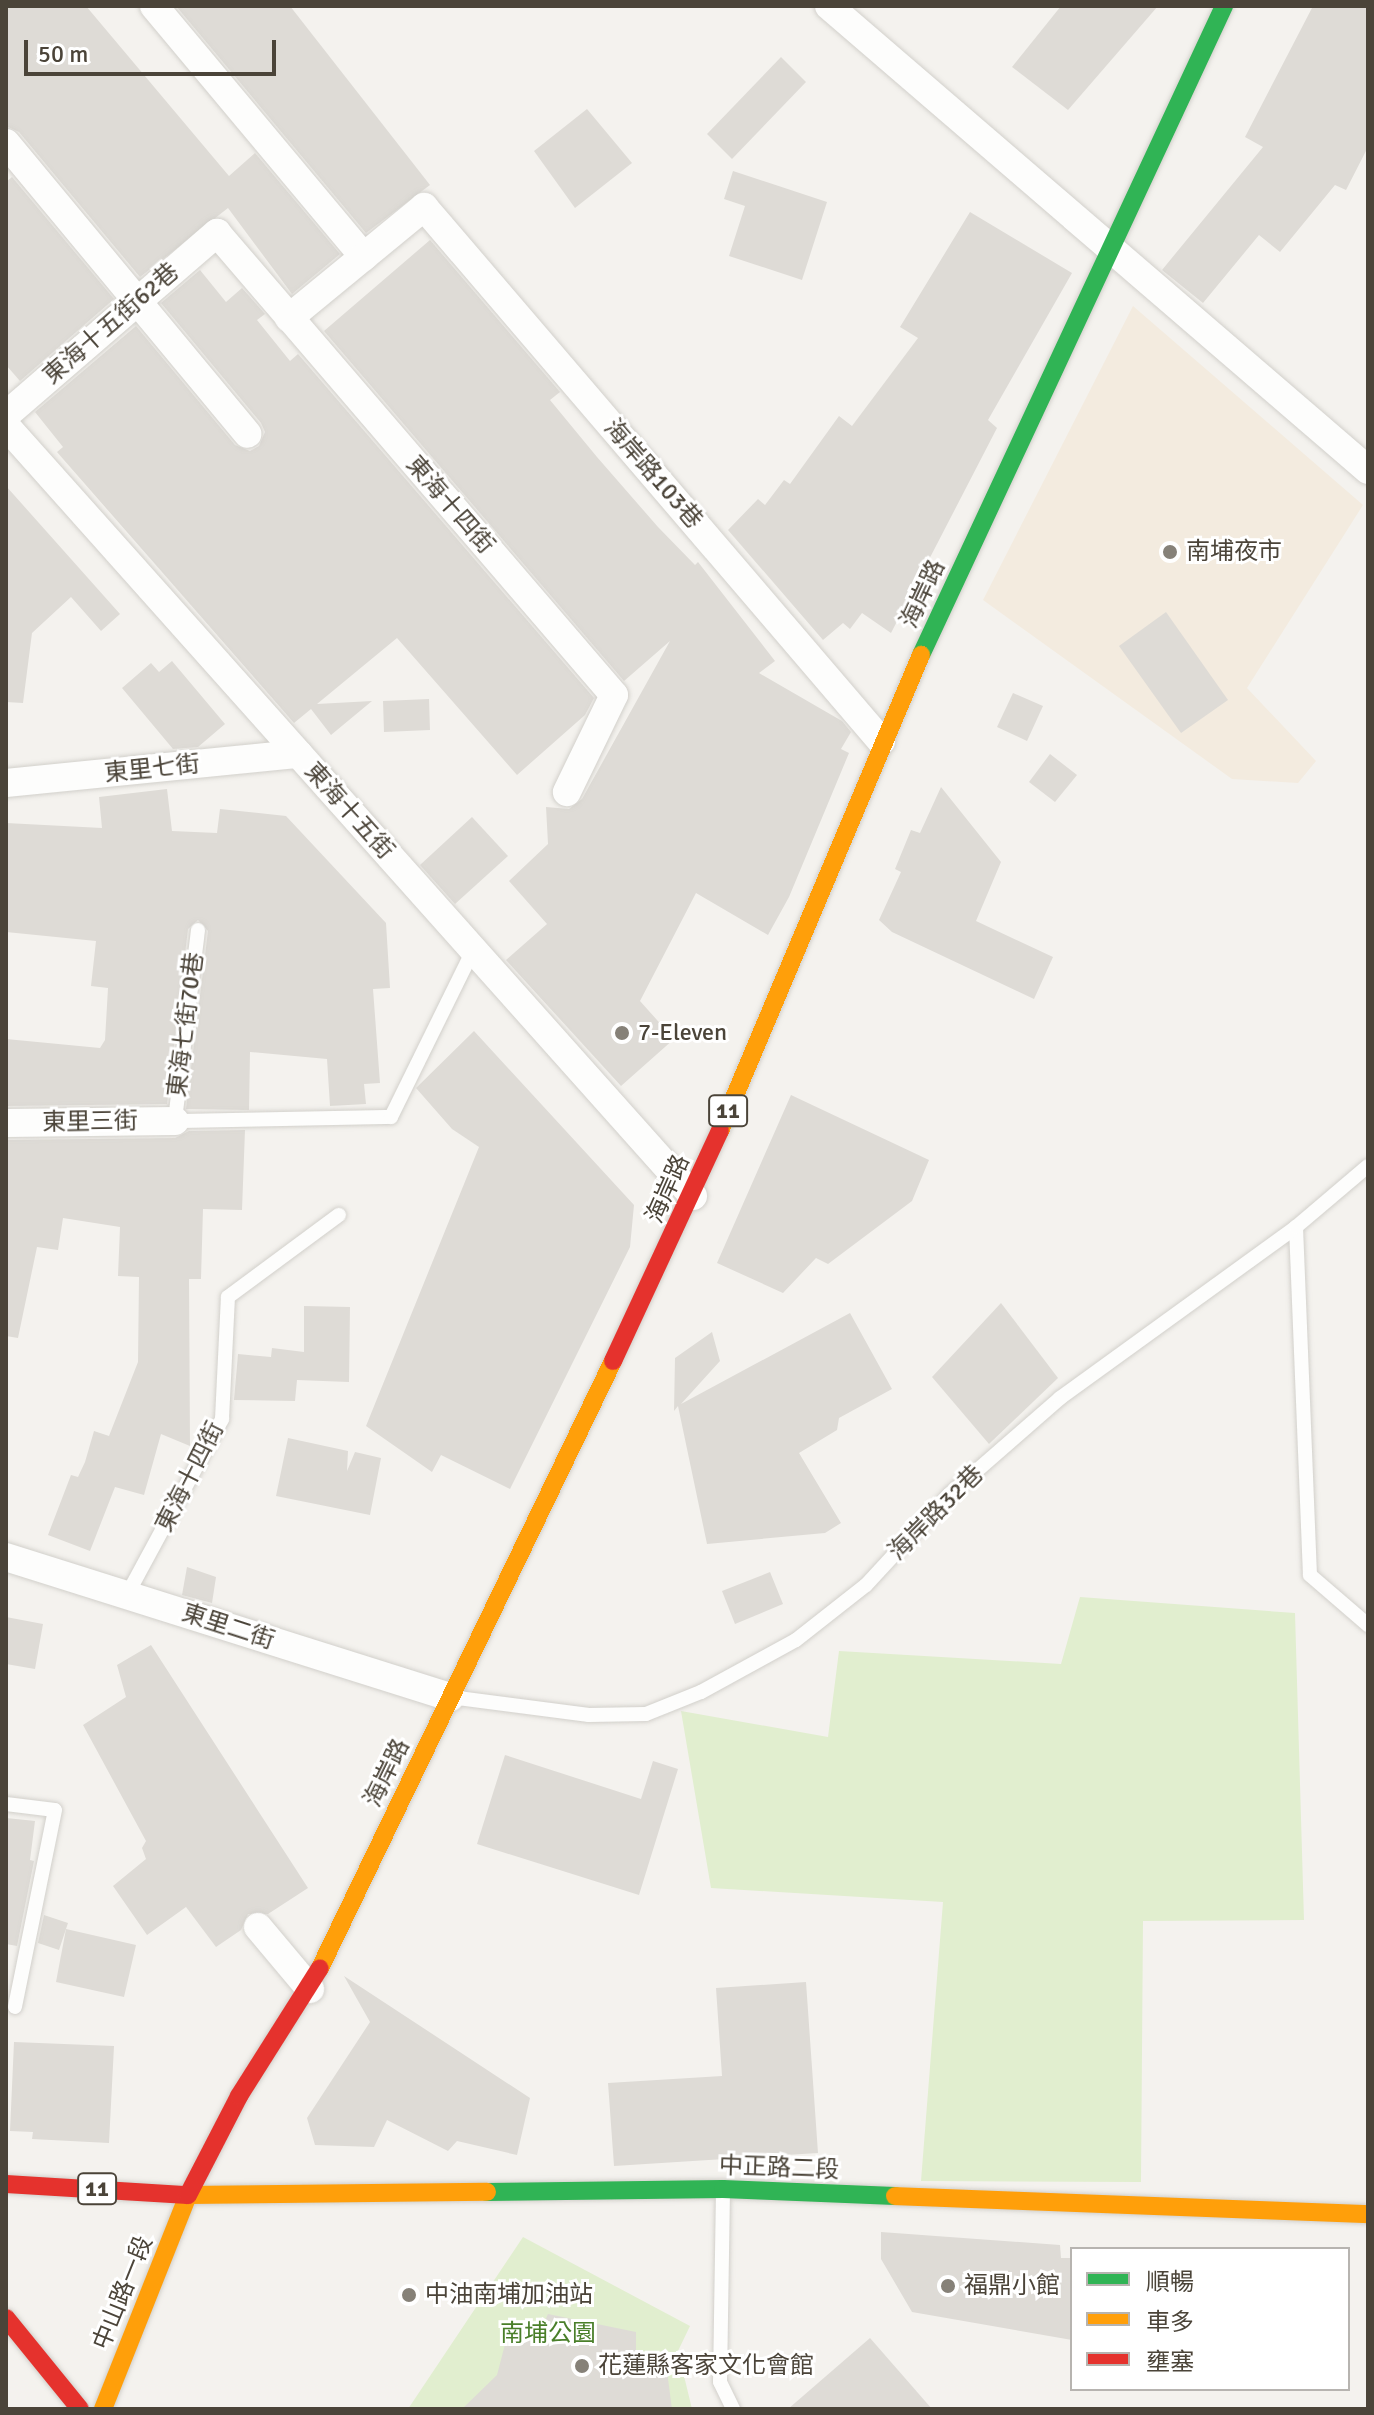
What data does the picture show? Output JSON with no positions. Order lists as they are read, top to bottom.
{
  "streets": {
    "main road": [
      "海岸路",
      "11",
      "中正路二段",
      "中山路一段"
    ],
    "street": [
      "東海十五街62巷",
      "海岸路103巷",
      "東海十四街",
      "東里七街",
      "東海十五街",
      "東里三街",
      "東里二街"
    ],
    "lane": ["東海七街70巷", "海岸路32巷"]
  },
  "crossings": [
    ["東海十五街62巷", "東海十四街"],
    ["海岸路103巷", "海岸路"],
    ["東海十四街", "東里二街"],
    ["海岸路", "東海十五街"],
    ["海岸路", "11"],
    ["海岸路", "海岸路32巷"],
    ["海岸路", "東里二街"],
    ["海岸路", "中正路二段"],
    ["海岸路", "中山路一段"],
    ["東里七街", "東海十五街"],
    ["東海七街70巷", "東里三街"],
    ["11", "中正路二段"],
    ["11", "中山路一段"],
    ["海岸路32巷", "東里二街"],
    ["中正路二段", "中山路一段"]
  ],
  "parks": ["南埔公園"],
  "places": [
    "南埔夜市",
    "7-Eleven",
    "福鼎小館",
    "中油南埔加油站",
    "花蓮縣客家文化會館"
  ],
  "legend": ["順暢", "車多", "壅塞"],
  "scale_bar": "50 m"
}
